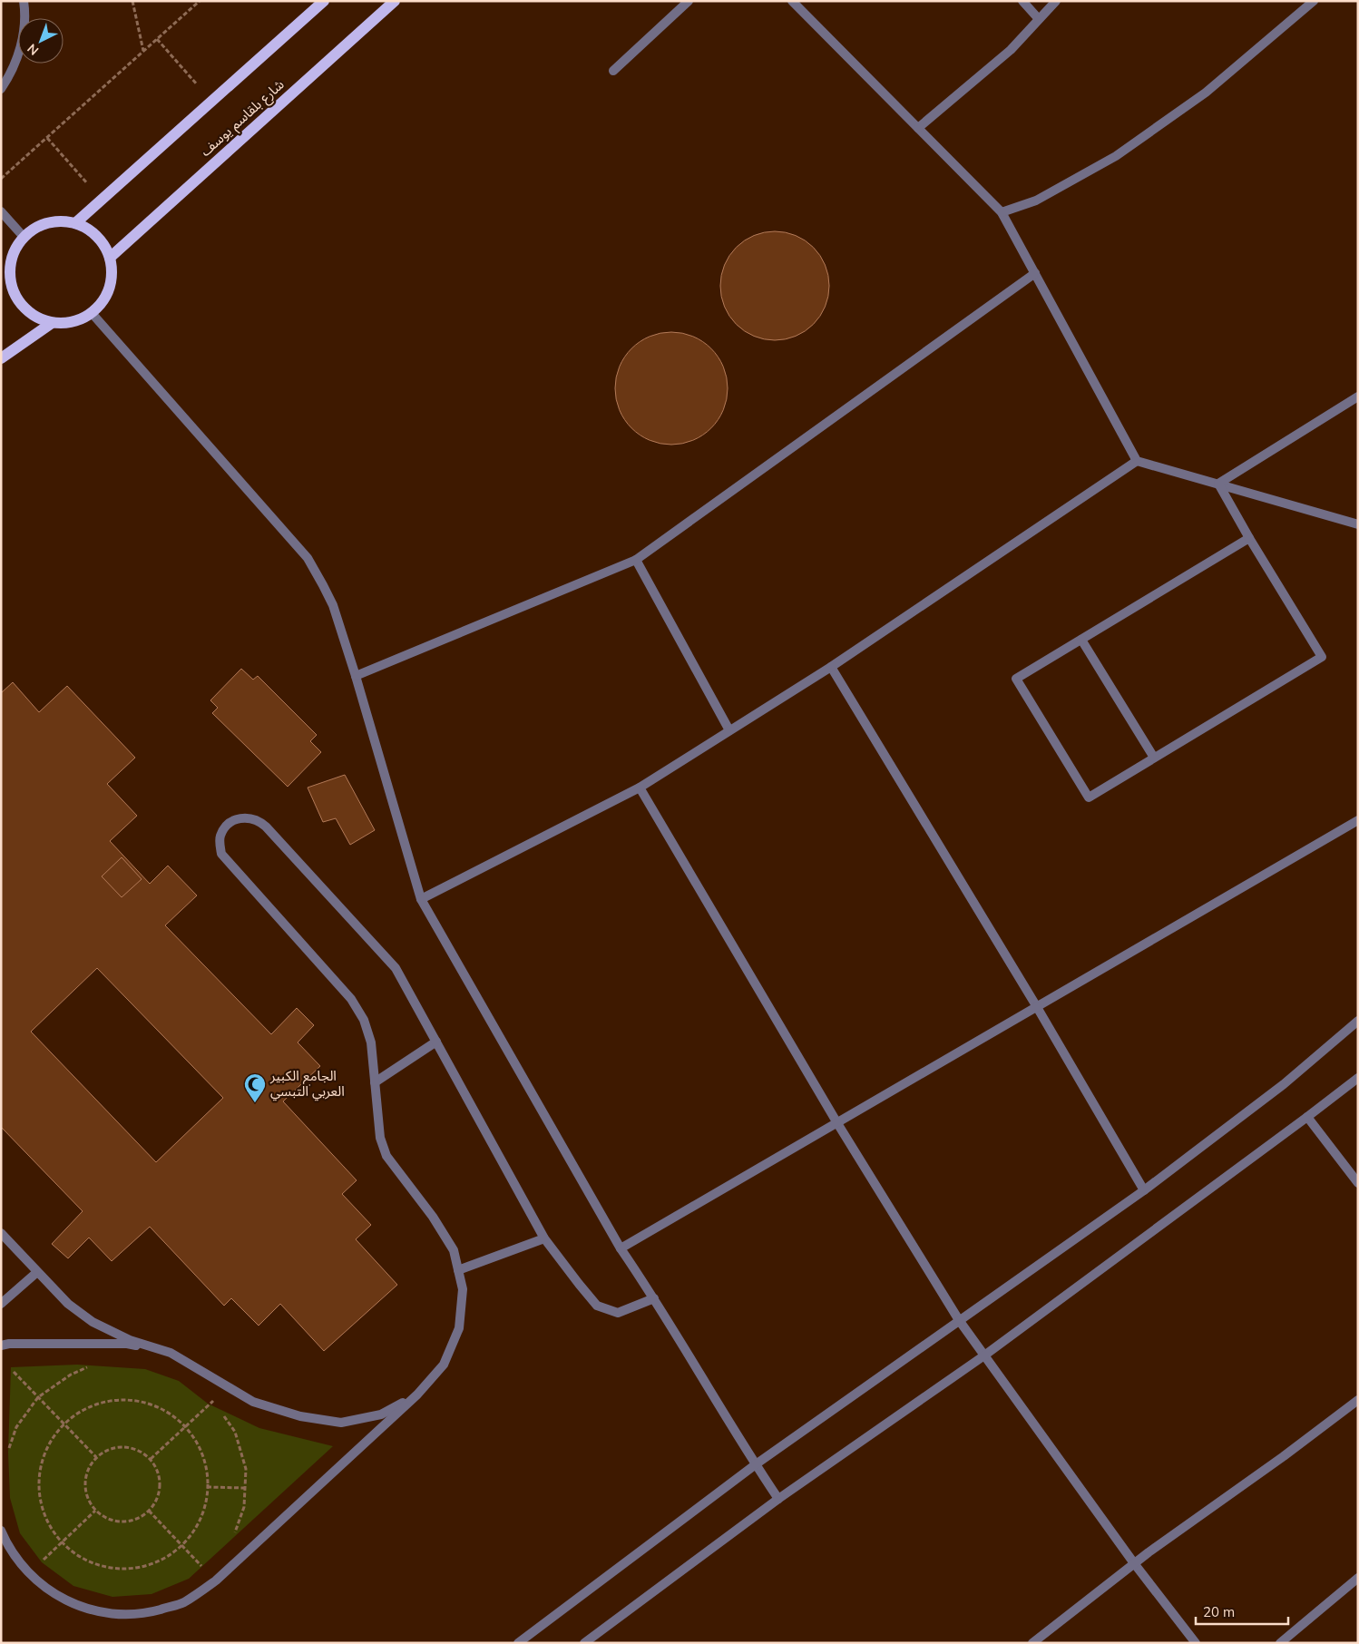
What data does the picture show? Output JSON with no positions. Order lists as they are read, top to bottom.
{
  "streets": {
    "main road": ["شارع بلقاسم يوسف"]
  },
  "places": {
    "mosque": ["الجامع الكبير العربي التبسي"]
  },
  "scale_bar": "20 m",
  "north": "bottom left"
}
